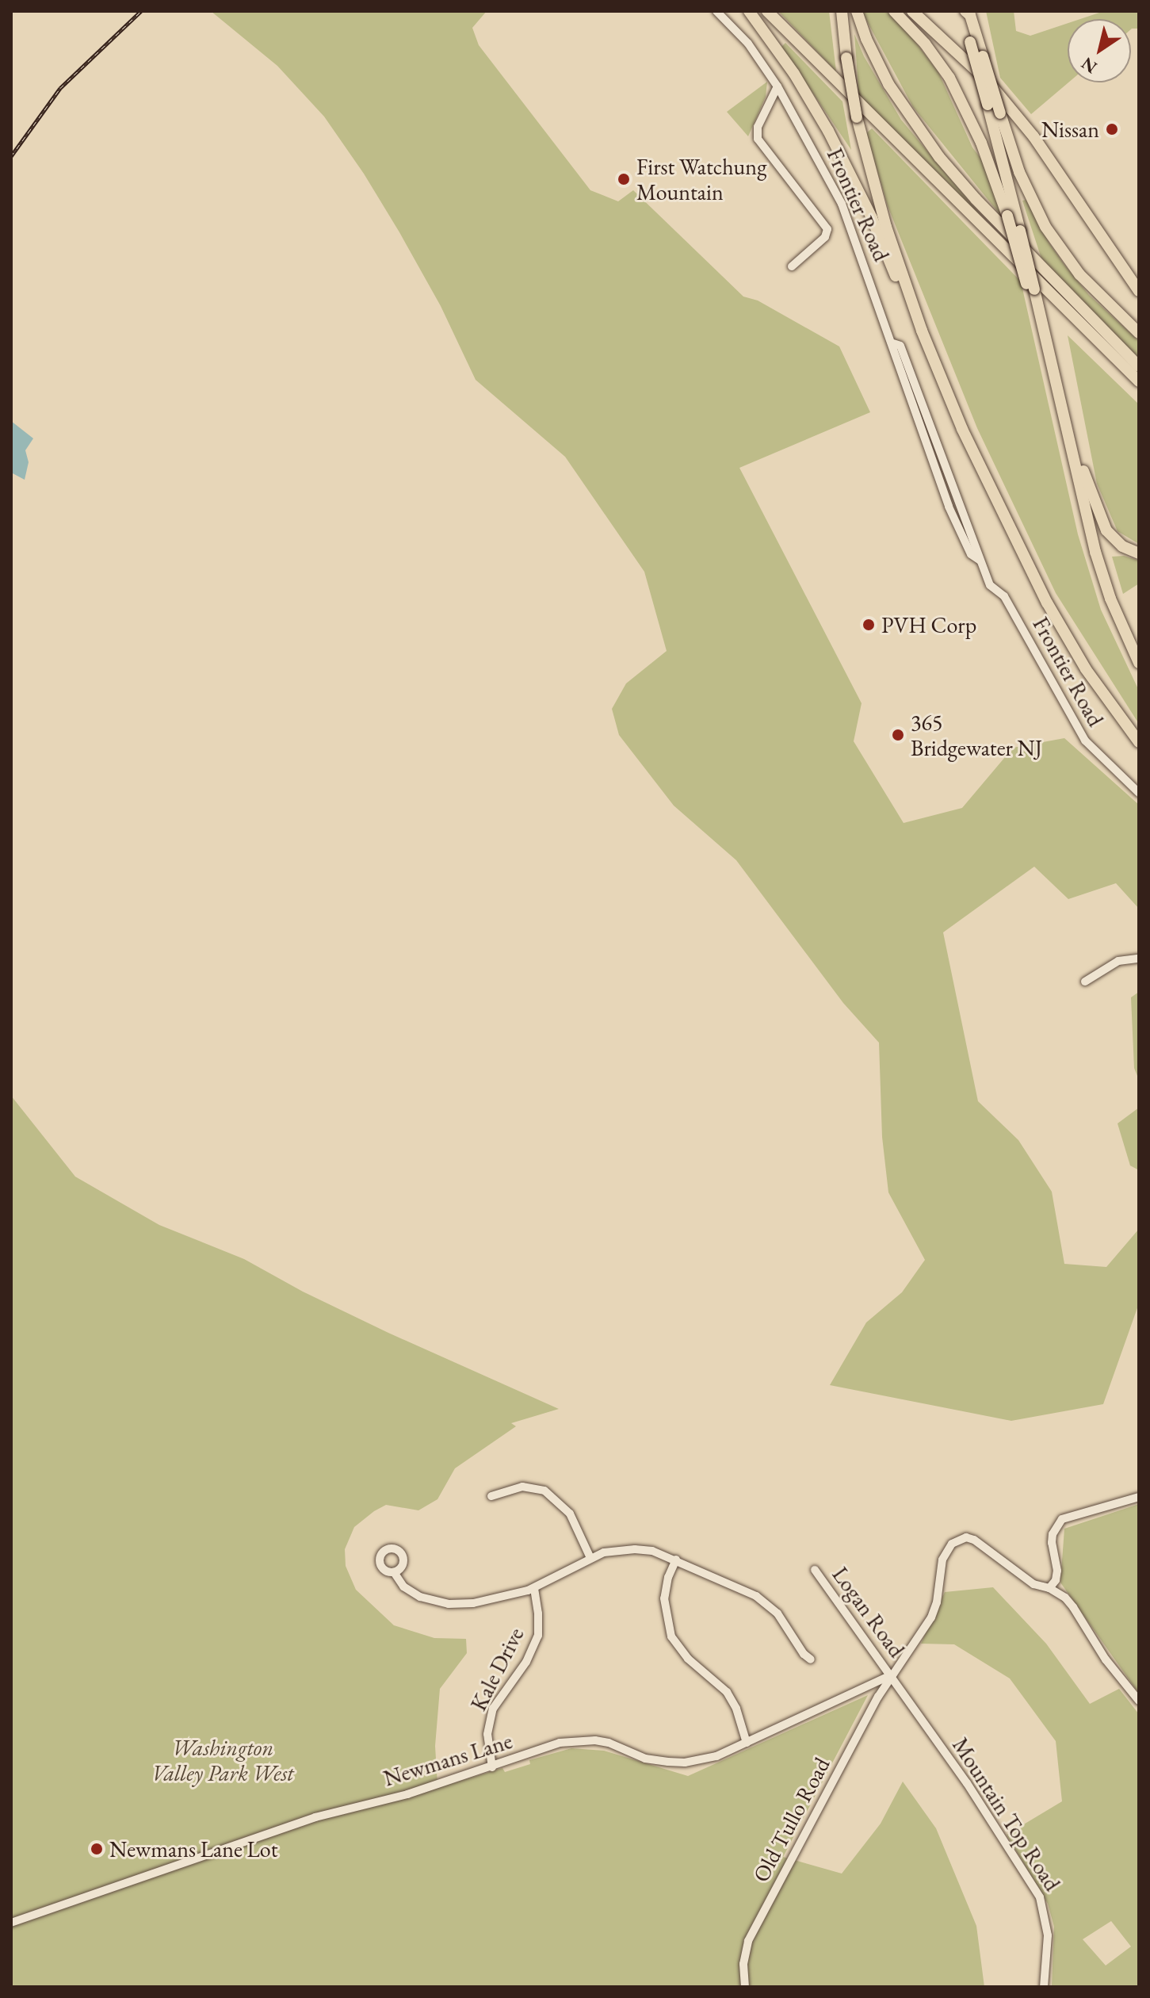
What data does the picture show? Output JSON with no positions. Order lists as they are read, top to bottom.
{
  "streets": {
    "street": [
      "Frontier Road",
      "Logan Road",
      "Kale Drive",
      "Newmans Lane",
      "Mountain Top Road",
      "Old Tullo Road"
    ]
  },
  "crossings": [
    ["Logan Road", "Newmans Lane"],
    ["Logan Road", "Mountain Top Road"],
    ["Logan Road", "Old Tullo Road"],
    ["Kale Drive", "Newmans Lane"],
    ["Newmans Lane", "Mountain Top Road"],
    ["Newmans Lane", "Old Tullo Road"],
    ["Mountain Top Road", "Old Tullo Road"]
  ],
  "parks": ["Washington Valley Park West"],
  "places": [
    "Nissan",
    "First Watchung Mountain",
    "PVH Corp",
    "365 Bridgewater NJ",
    "Newmans Lane Lot"
  ],
  "north": "bottom left"
}
